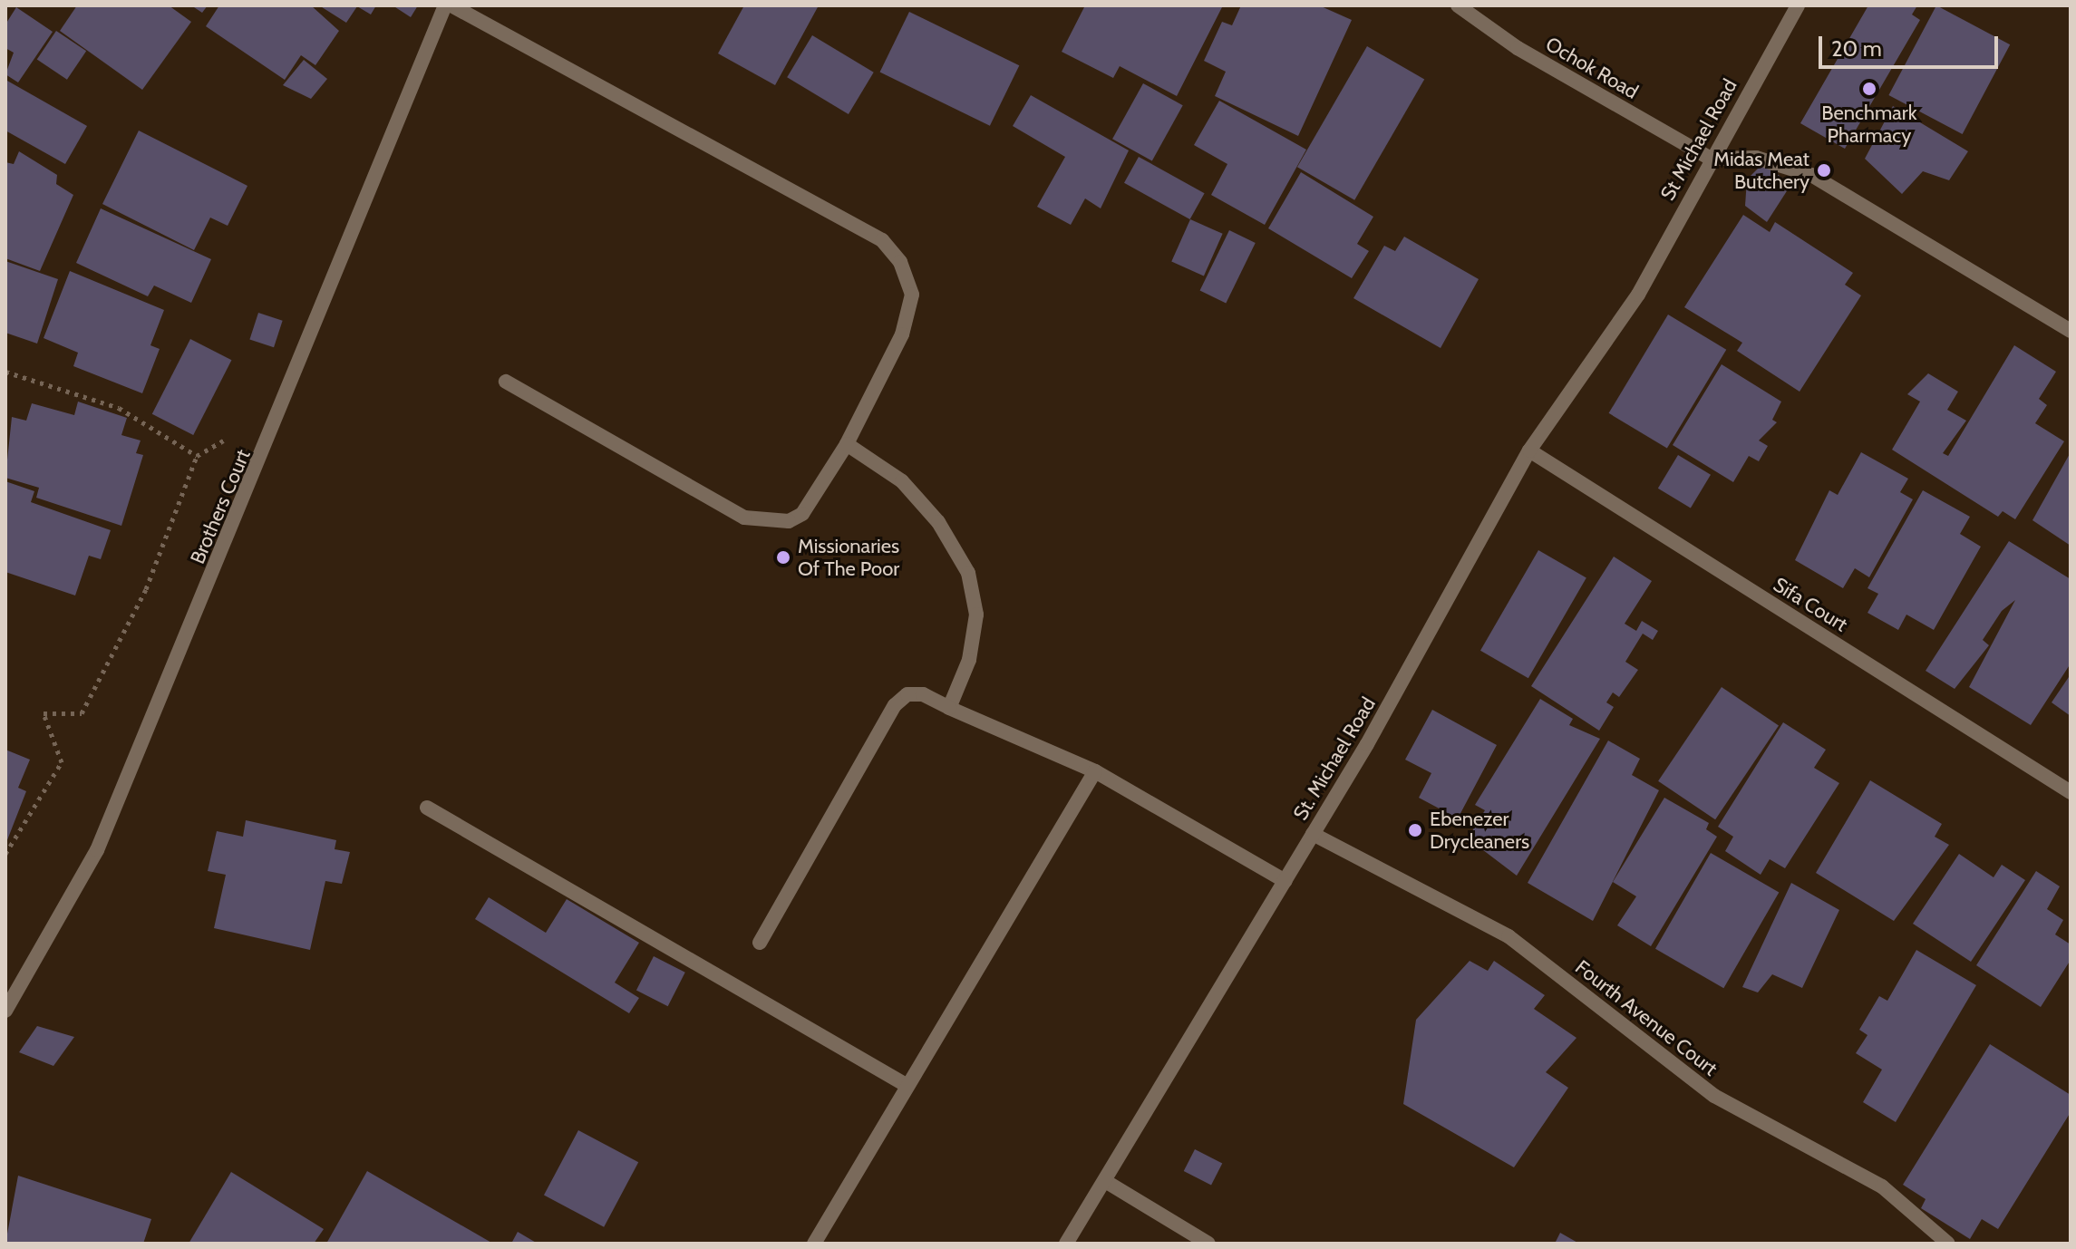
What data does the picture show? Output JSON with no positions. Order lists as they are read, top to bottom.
{
  "streets": {
    "street": [
      "Ochok Road",
      "St Michael Road",
      "Brothers Court",
      "Sifa Court",
      "St. Michael Road",
      "Fourth Avenue Court"
    ]
  },
  "crossings": [
    ["Ochok Road", "St Michael Road"],
    ["St Michael Road", "St. Michael Road"],
    ["Sifa Court", "St. Michael Road"],
    ["St. Michael Road", "Fourth Avenue Court"]
  ],
  "places": [
    "Benchmark Pharmacy",
    "Midas Meat Butchery",
    "Missionaries Of The Poor",
    "Ebenezer Drycleaners"
  ],
  "scale_bar": "20 m"
}
